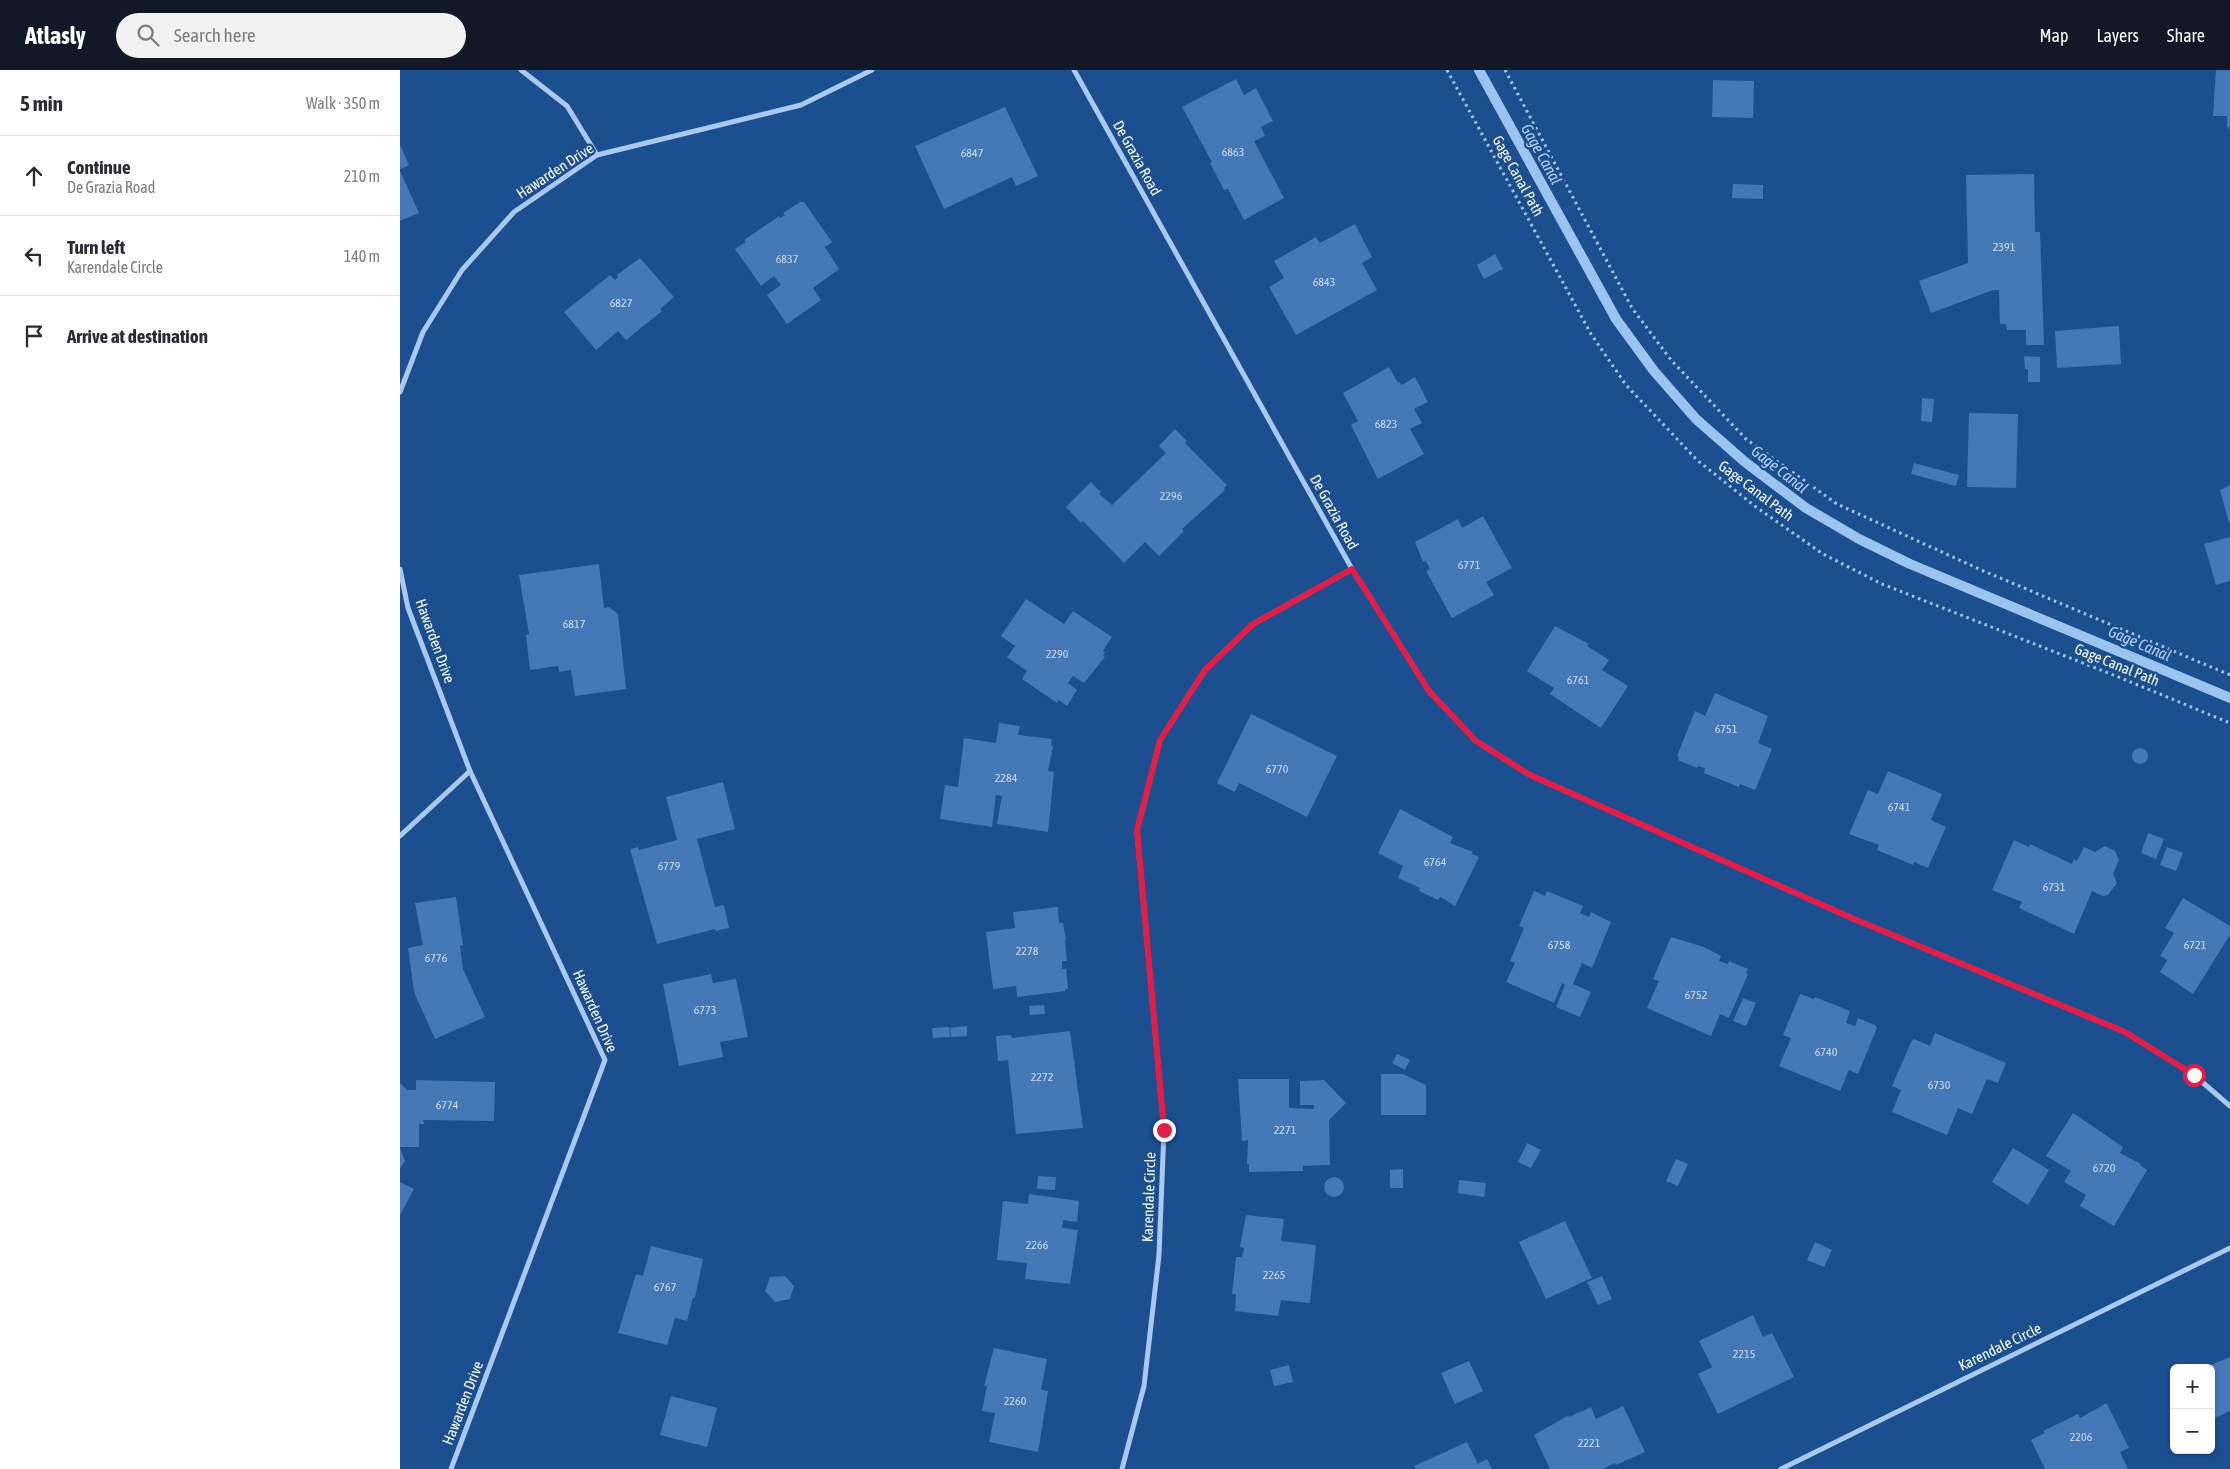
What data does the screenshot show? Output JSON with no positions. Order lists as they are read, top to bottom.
{
  "streets": {
    "street": ["De Grazia Road", "Hawarden Drive", "Karendale Circle"],
    "path": ["Gage Canal Path"]
  },
  "crossings": [
    ["De Grazia Road", "Karendale Circle"]
  ],
  "water": ["Gage Canal"],
  "house_numbers": [
    "6863",
    "6847",
    "2391",
    "6837",
    "6843",
    "6827",
    "6823",
    "2296",
    "6771",
    "6817",
    "2290",
    "6761",
    "6751",
    "6770",
    "2284",
    "6741",
    "6764",
    "6779",
    "6731",
    "6758",
    "6721",
    "2278",
    "6776",
    "6752",
    "6773",
    "6740",
    "2272",
    "6730",
    "6774",
    "2271",
    "6720",
    "2266",
    "2265",
    "6767",
    "2215",
    "2260",
    "2206",
    "2221"
  ],
  "page": {
    "header": "Atlasly",
    "search": "Search here",
    "nav": ["Map", "Layers", "Share"],
    "heading": ["5 min", "Walk · 350 m"],
    "list": [
      ["Continue", "De Grazia Road", "210 m"],
      ["Turn left", "Karendale Circle", "140 m"],
      "Arrive at destination"
    ],
    "map_buttons": ["+", "−"]
  }
}
